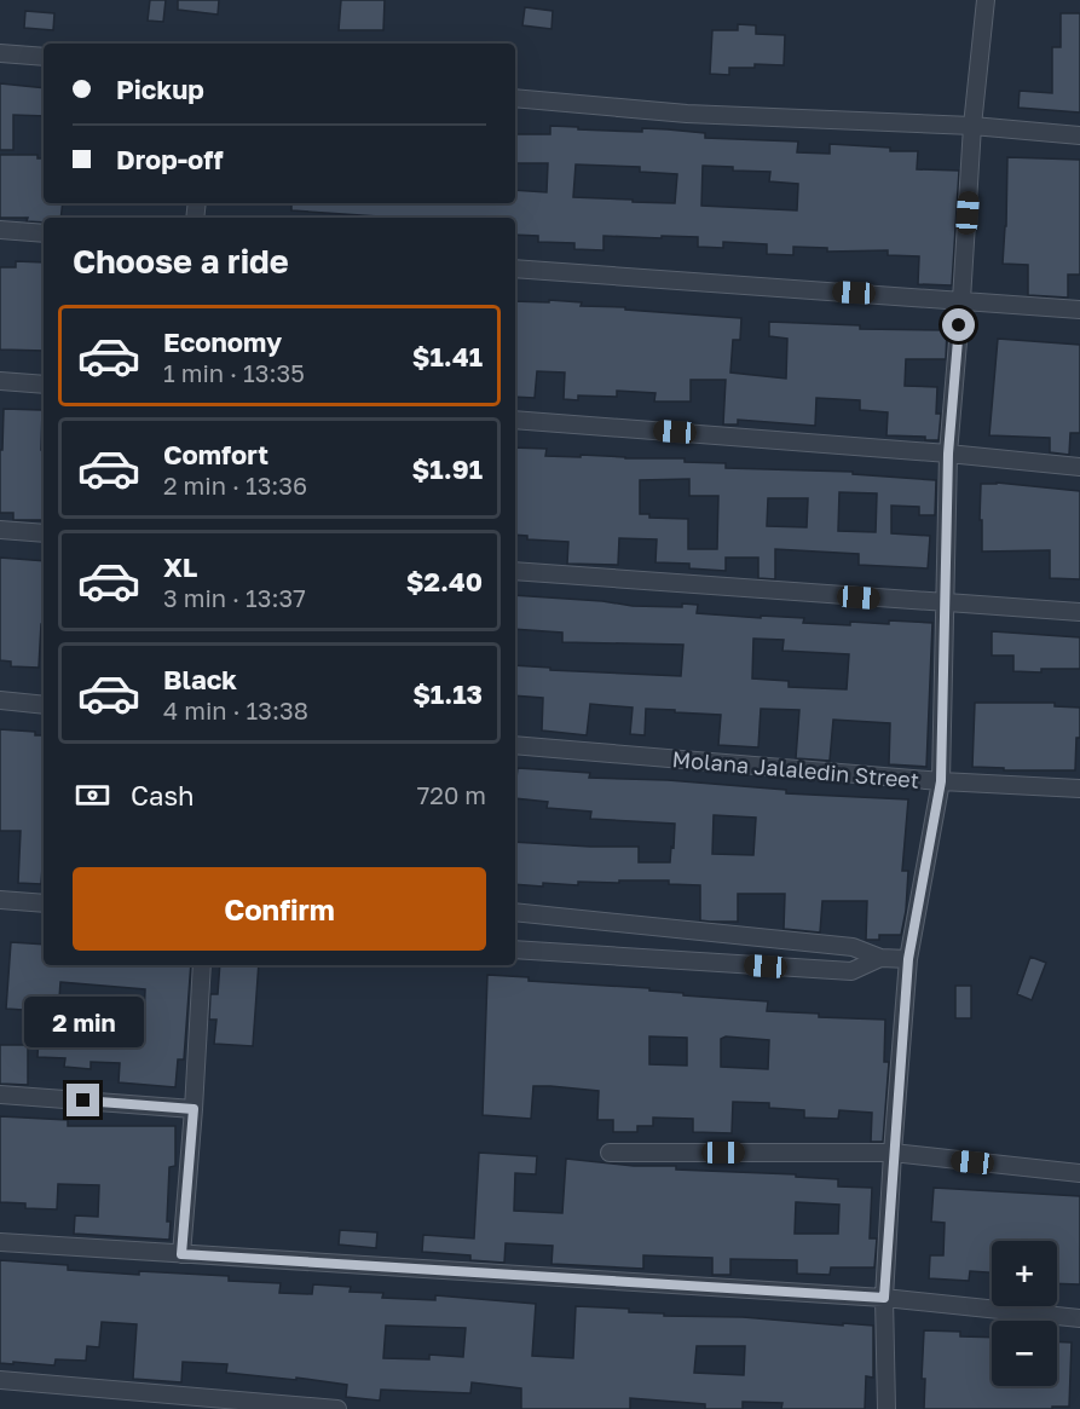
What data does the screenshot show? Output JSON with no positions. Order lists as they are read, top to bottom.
{
  "streets": {
    "street": ["Molana Jalaledin Street"]
  },
  "page": {
    "banner": ["Pickup", "Drop-off"],
    "heading": "Choose a ride",
    "list": [
      {
        "name": "Economy",
        "note": "1 min · 13:35",
        "value": "$1.41"
      },
      {
        "name": "Comfort",
        "note": "2 min · 13:36",
        "value": "$1.91"
      },
      {
        "name": "XL",
        "note": "3 min · 13:37",
        "value": "$2.40"
      },
      {
        "name": "Black",
        "note": "4 min · 13:38",
        "value": "$1.13"
      }
    ],
    "pay": ["Cash", "720 m"],
    "buttons": "Confirm",
    "bubble": "2 min",
    "map_buttons": ["+", "−"]
  }
}
